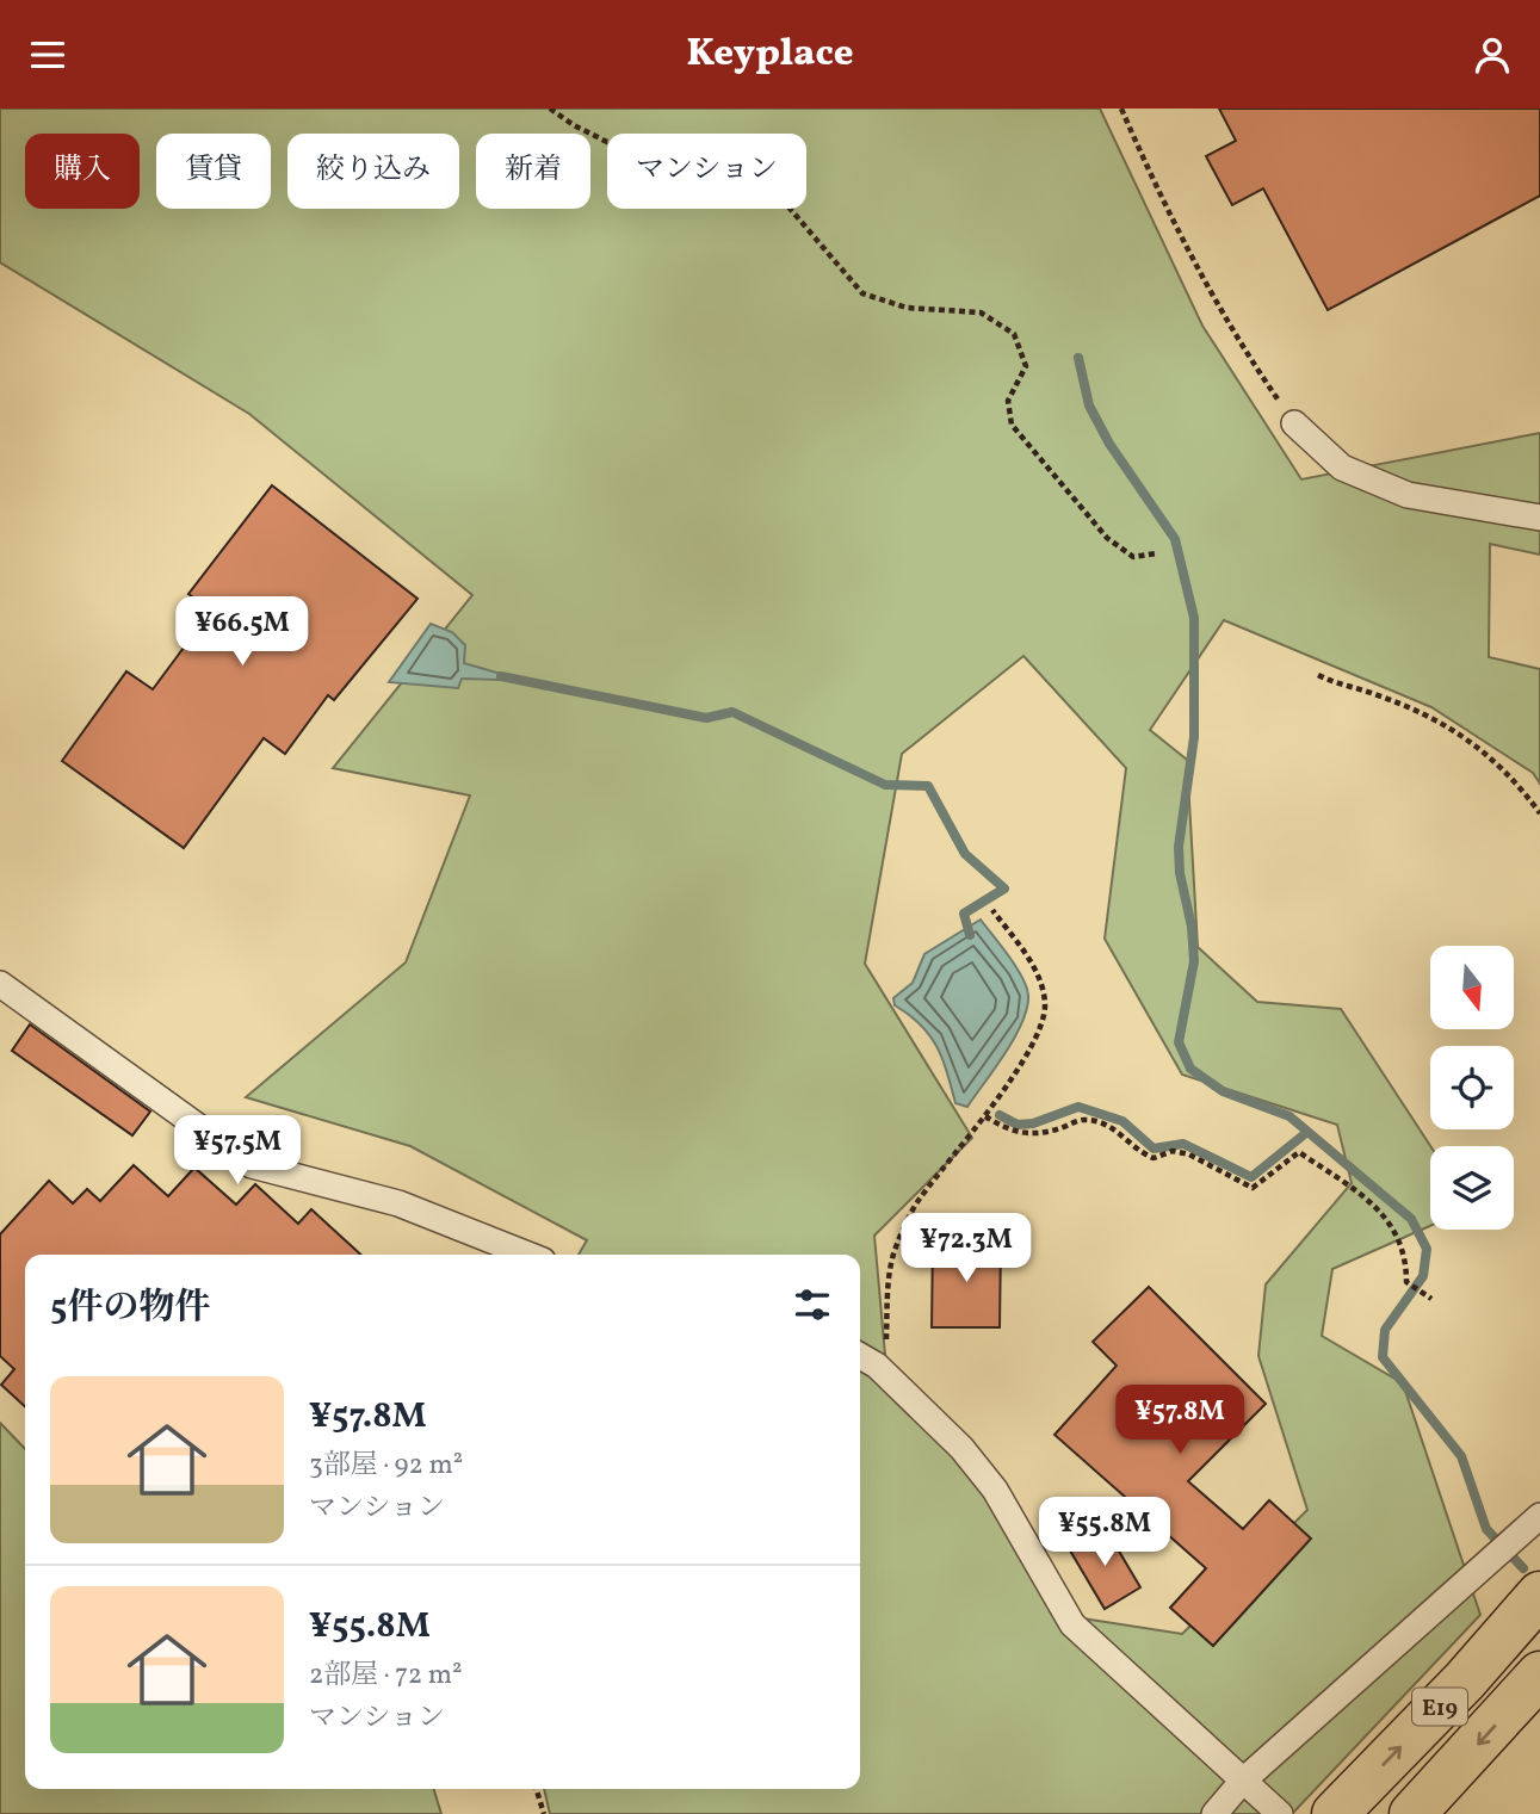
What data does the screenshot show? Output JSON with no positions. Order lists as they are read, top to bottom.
{
  "streets": {
    "highway": ["E19"]
  },
  "north": "bottom",
  "page": {
    "header": "Keyplace",
    "chip": [
      "購入",
      "賃貸",
      "絞り込み",
      "新着",
      "マンション"
    ],
    "price": [
      "¥66.5M",
      "¥57.5M",
      "¥72.3M",
      "¥57.8M",
      "¥55.8M"
    ],
    "heading": "5件の物件",
    "list": [
      {
        "name": "¥57.8M",
        "note": "3部屋 · 92 m² · マンション"
      },
      {
        "name": "¥55.8M",
        "note": "2部屋 · 72 m² · マンション"
      }
    ]
  }
}
